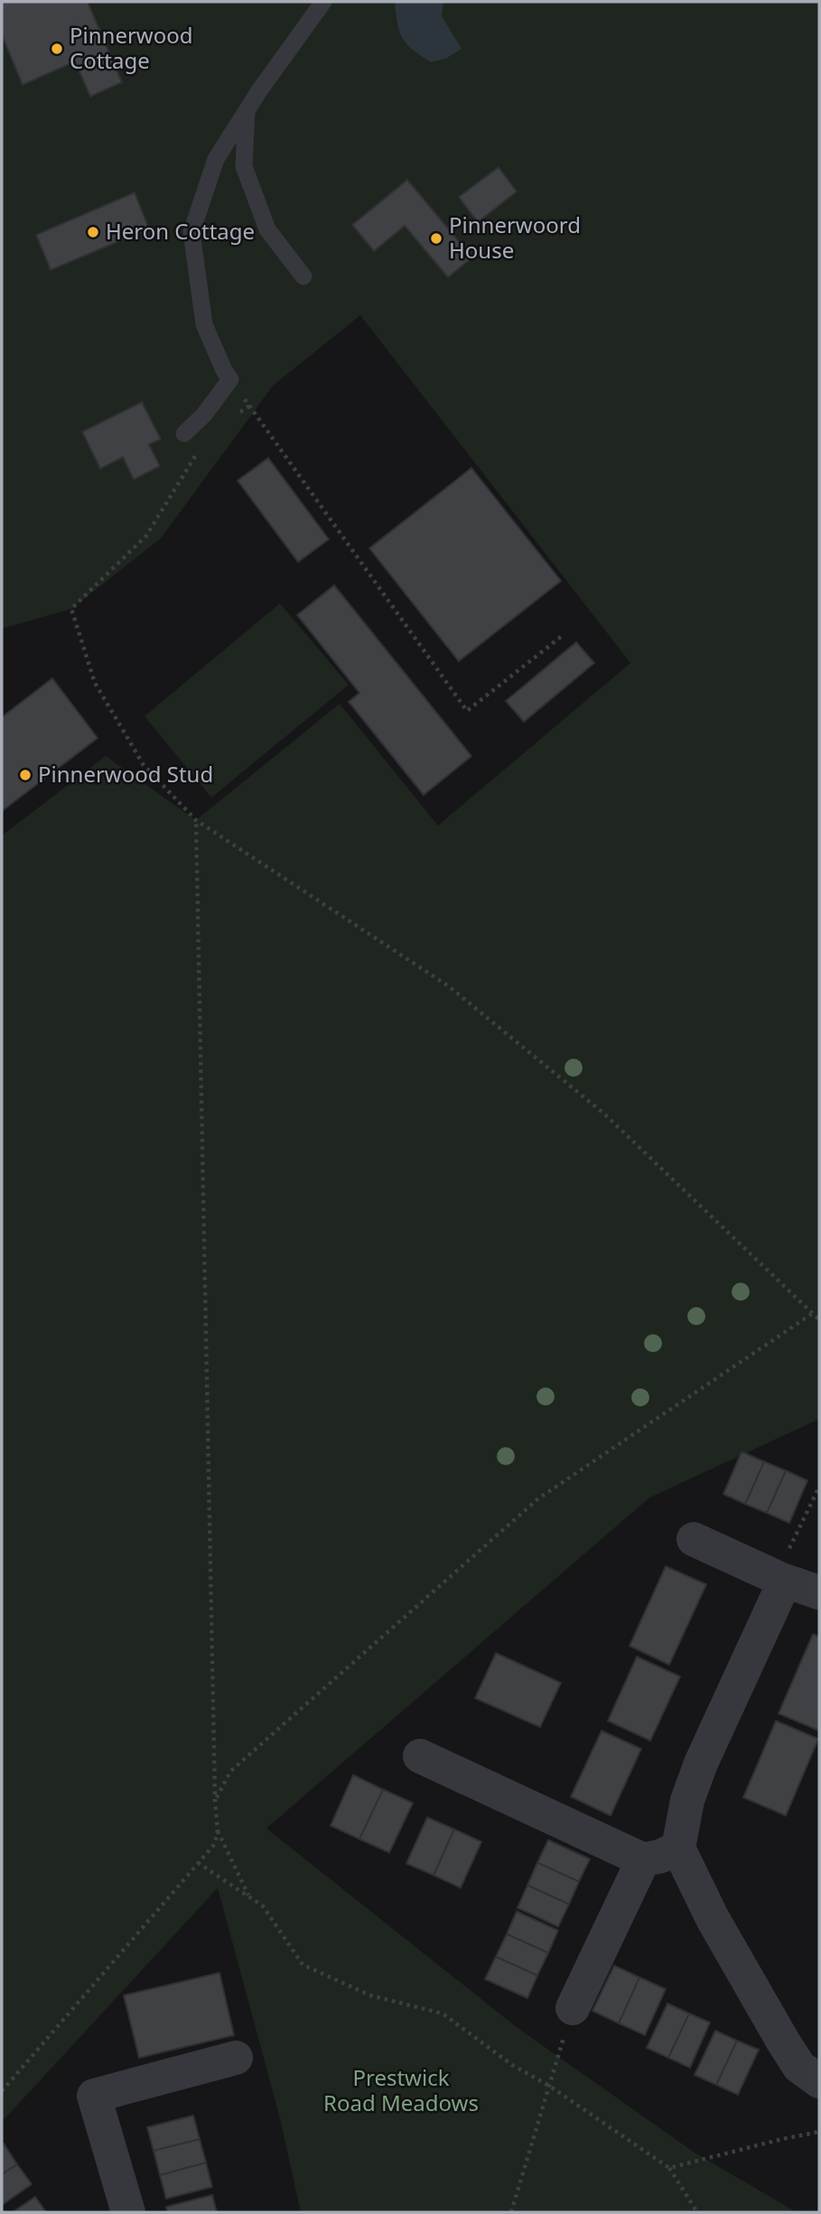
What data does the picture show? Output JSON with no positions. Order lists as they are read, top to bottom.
{
  "parks": ["Prestwick Road Meadows"],
  "places": [
    "Pinnerwood Cottage",
    "Heron Cottage",
    "Pinnerwoord House",
    "Pinnerwood Stud"
  ]
}
